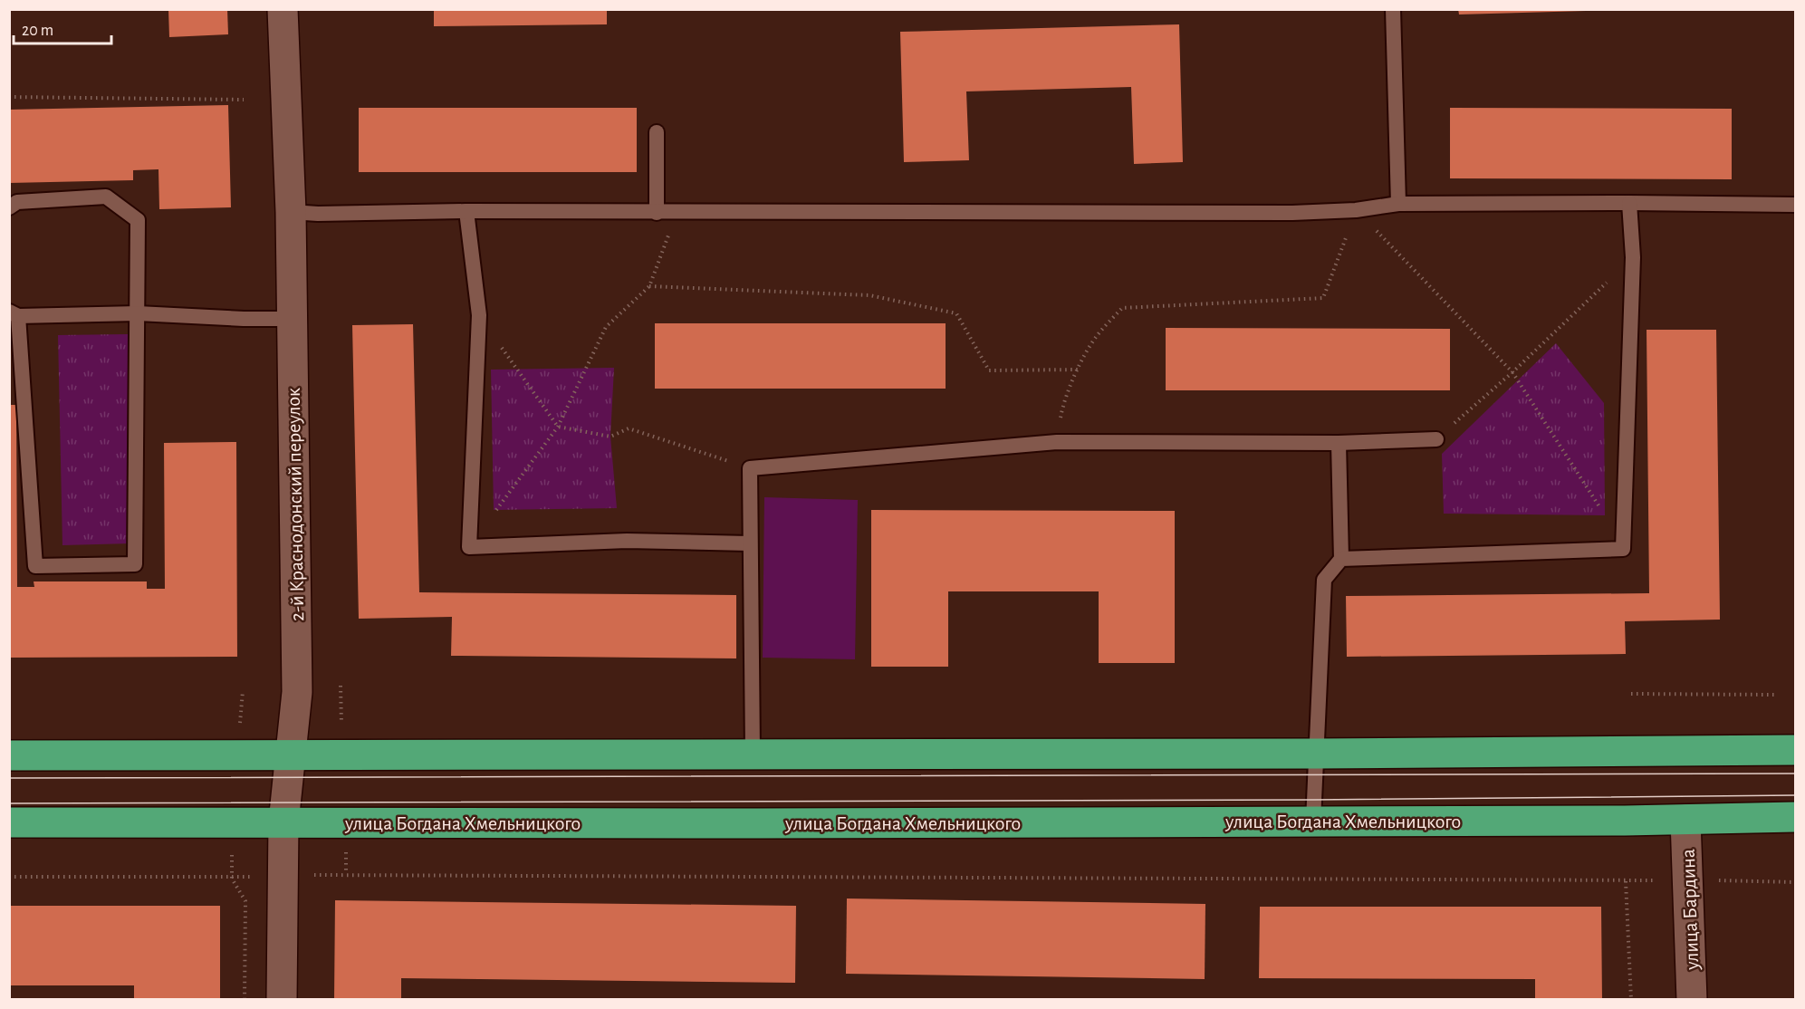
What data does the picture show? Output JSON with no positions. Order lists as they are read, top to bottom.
{
  "streets": {
    "highway": ["улица Богдана Хмельницкого"],
    "street": ["2-й Краснодонский переулок", "улица Бардина"]
  },
  "crossings": [
    ["2-й Краснодонский переулок", "улица Богдана Хмельницкого"],
    ["улица Богдана Хмельницкого", "улица Бардина"]
  ],
  "scale_bar": "20 m"
}
